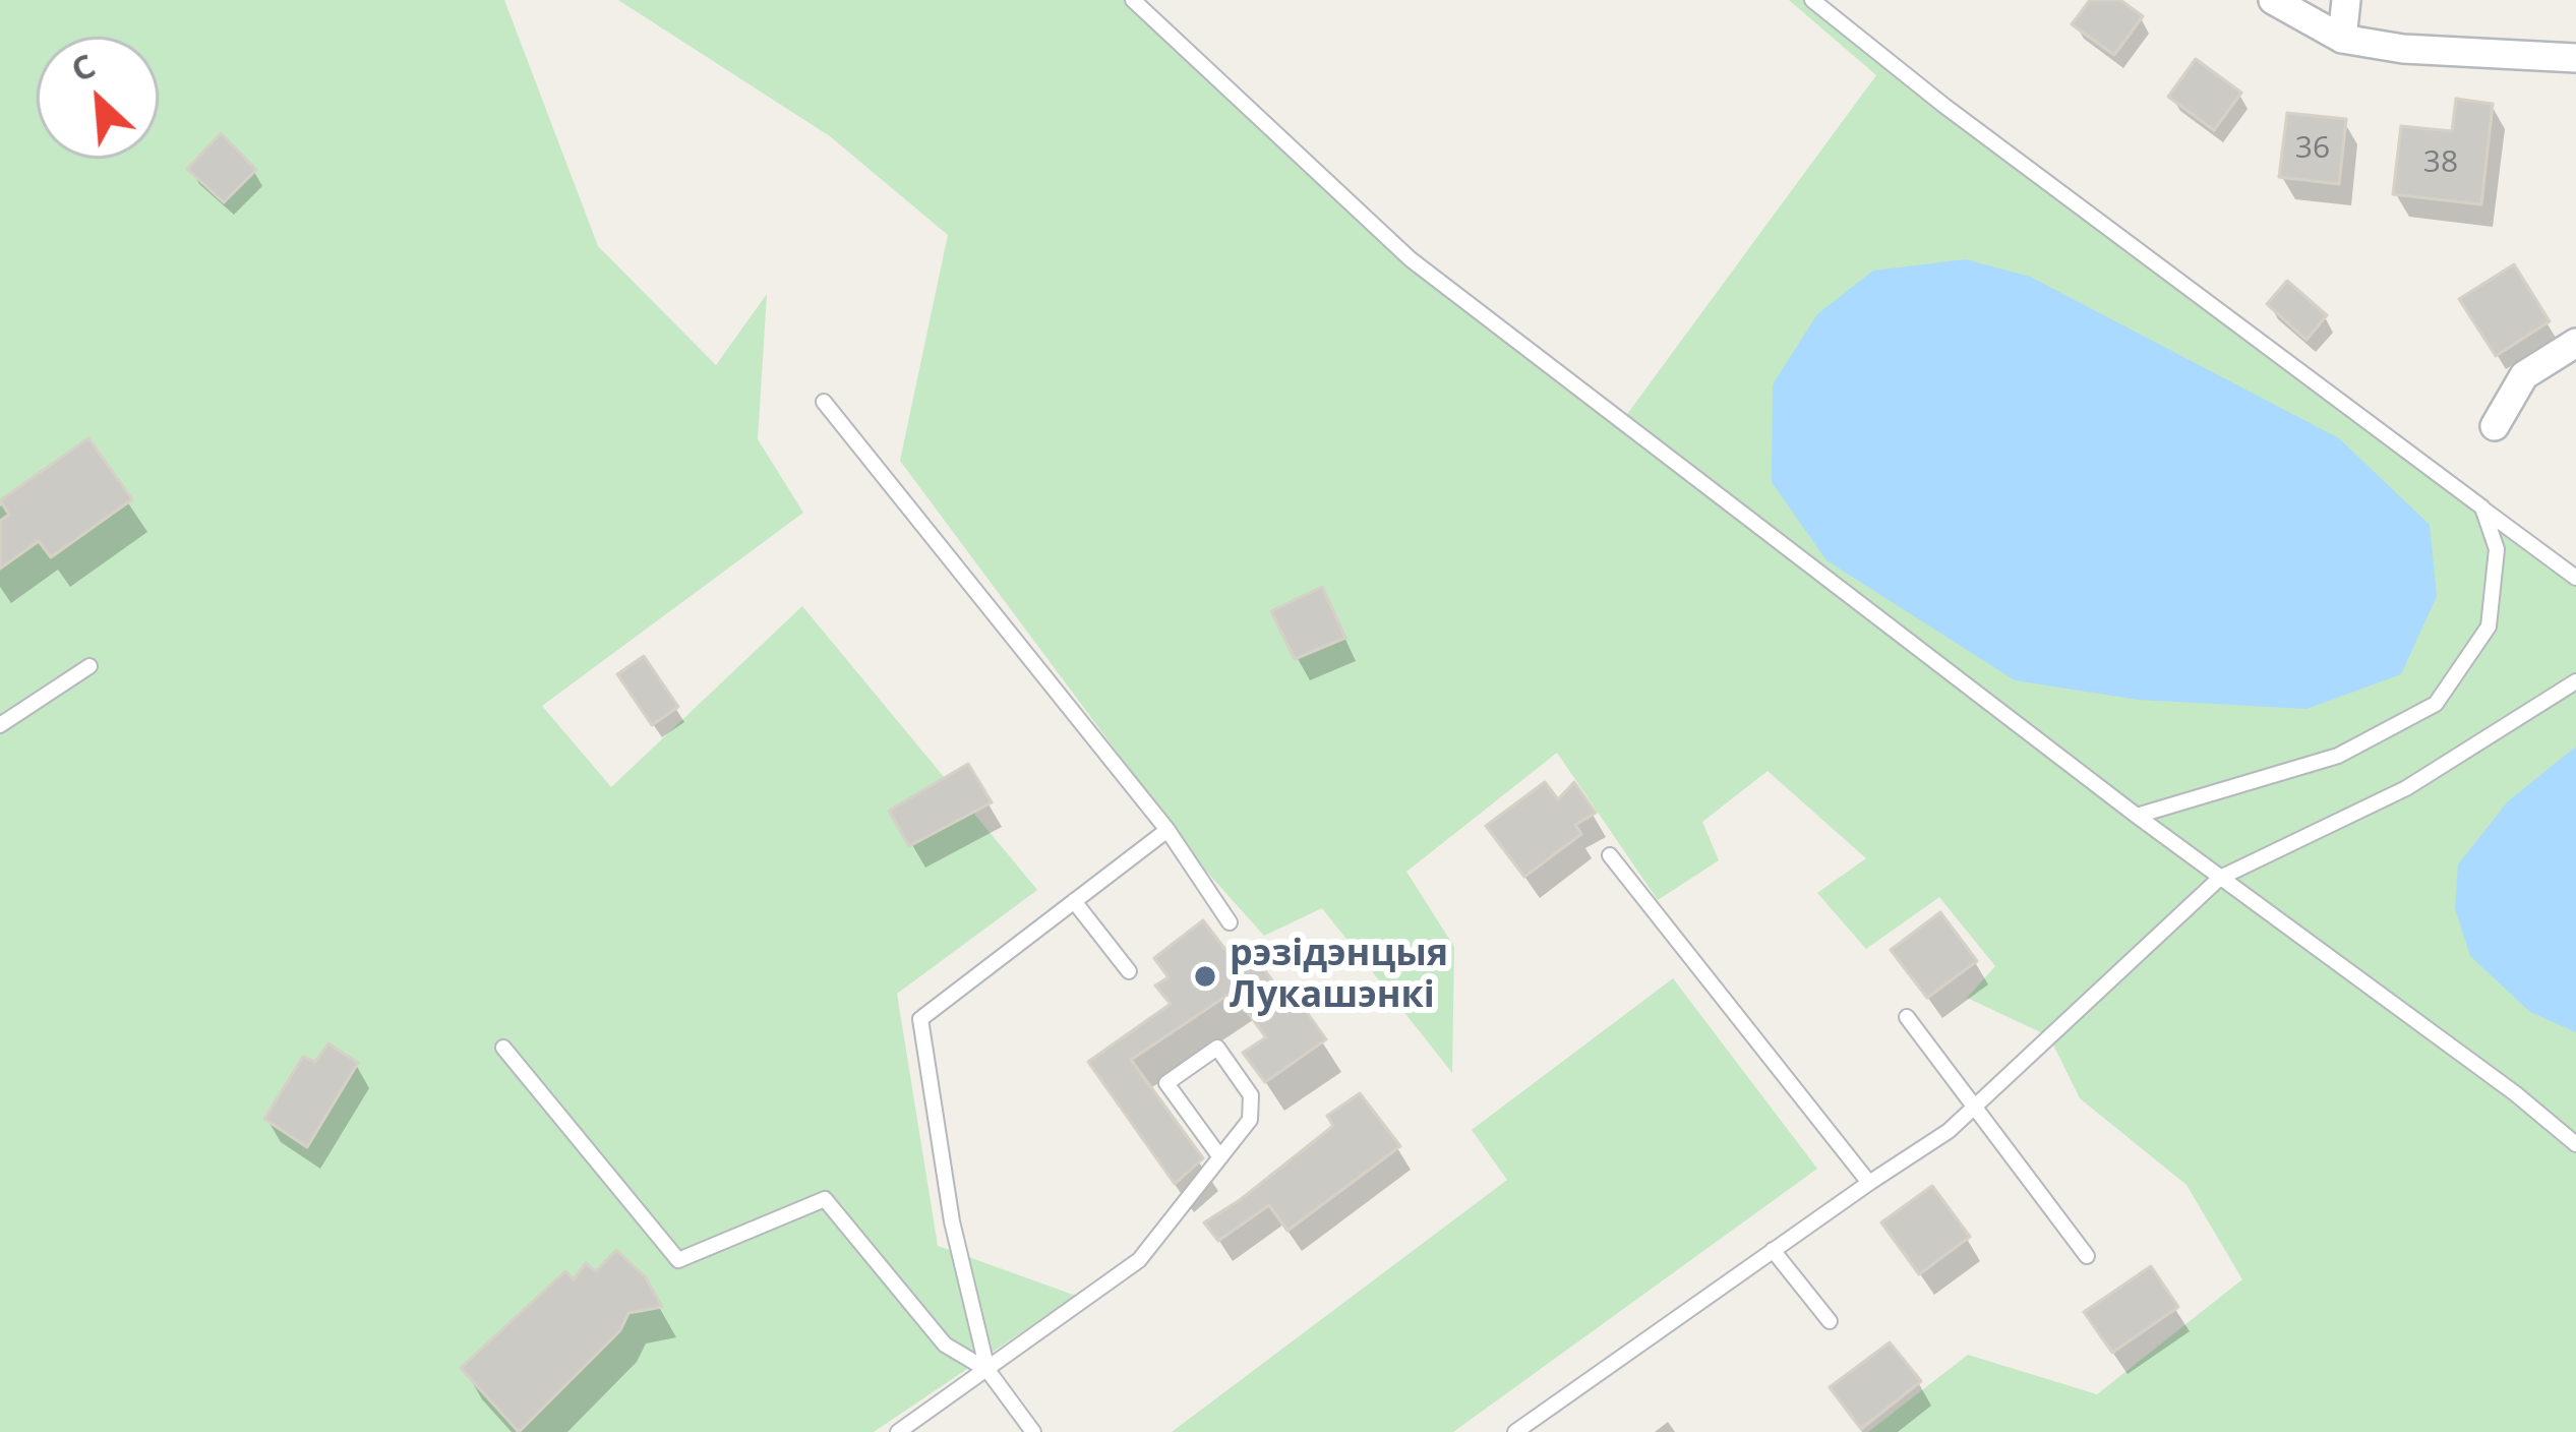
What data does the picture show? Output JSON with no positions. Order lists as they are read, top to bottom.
{
  "places": ["рэзідэнцыя Лукашэнкі"],
  "house_numbers": ["36", "38"],
  "north": "top left"
}
